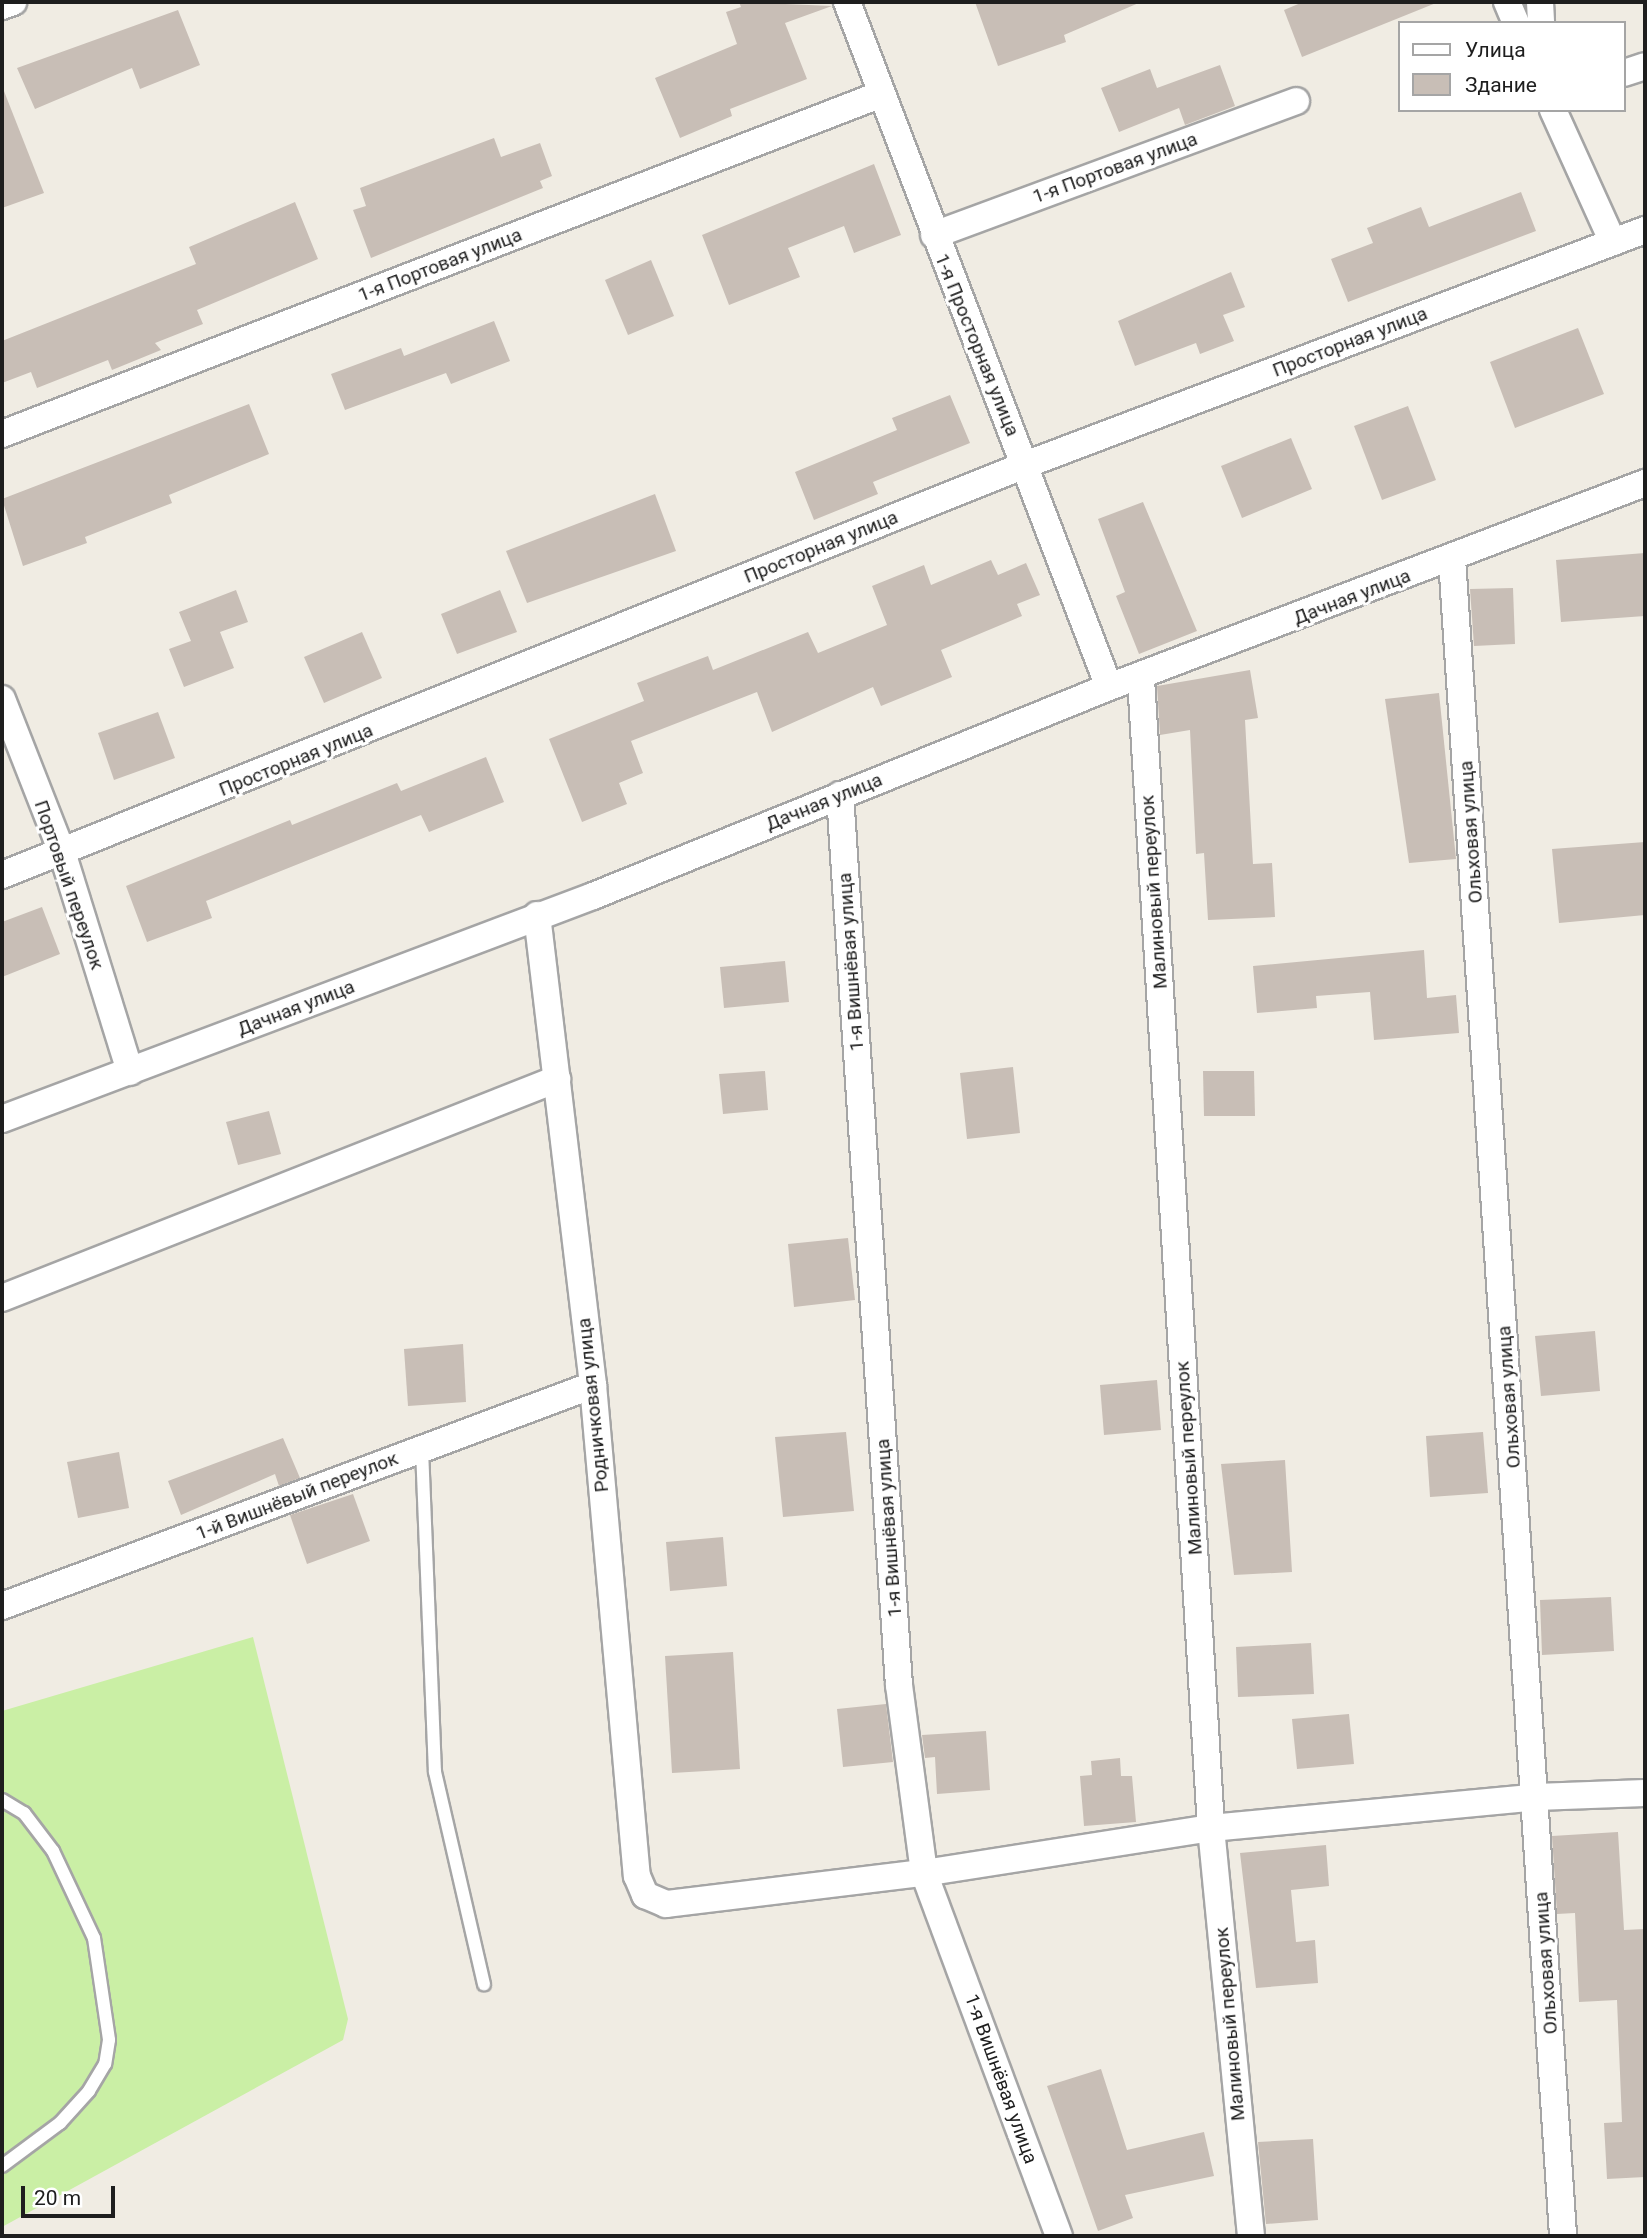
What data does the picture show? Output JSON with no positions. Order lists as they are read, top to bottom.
{
  "streets": {
    "street": [
      "1-я Портовая улица",
      "Просторная улица",
      "1-я Просторная улица",
      "Дачная улица",
      "Ольховая улица",
      "Портовый переулок",
      "Малиновый переулок",
      "1-я Вишнёвая улица",
      "Родничковая улица",
      "1-й Вишнёвый переулок"
    ]
  },
  "crossings": [
    ["1-я Портовая улица", "1-я Просторная улица"],
    ["Просторная улица", "1-я Просторная улица"],
    ["Просторная улица", "Портовый переулок"],
    ["1-я Просторная улица", "Дачная улица"],
    ["Дачная улица", "Ольховая улица"],
    ["Дачная улица", "Портовый переулок"],
    ["Дачная улица", "Малиновый переулок"],
    ["Дачная улица", "1-я Вишнёвая улица"],
    ["Дачная улица", "Родничковая улица"],
    ["1-я Вишнёвая улица", "Родничковая улица"],
    ["Родничковая улица", "1-й Вишнёвый переулок"]
  ],
  "legend": ["Улица", "Здание"],
  "scale_bar": "20 m"
}
